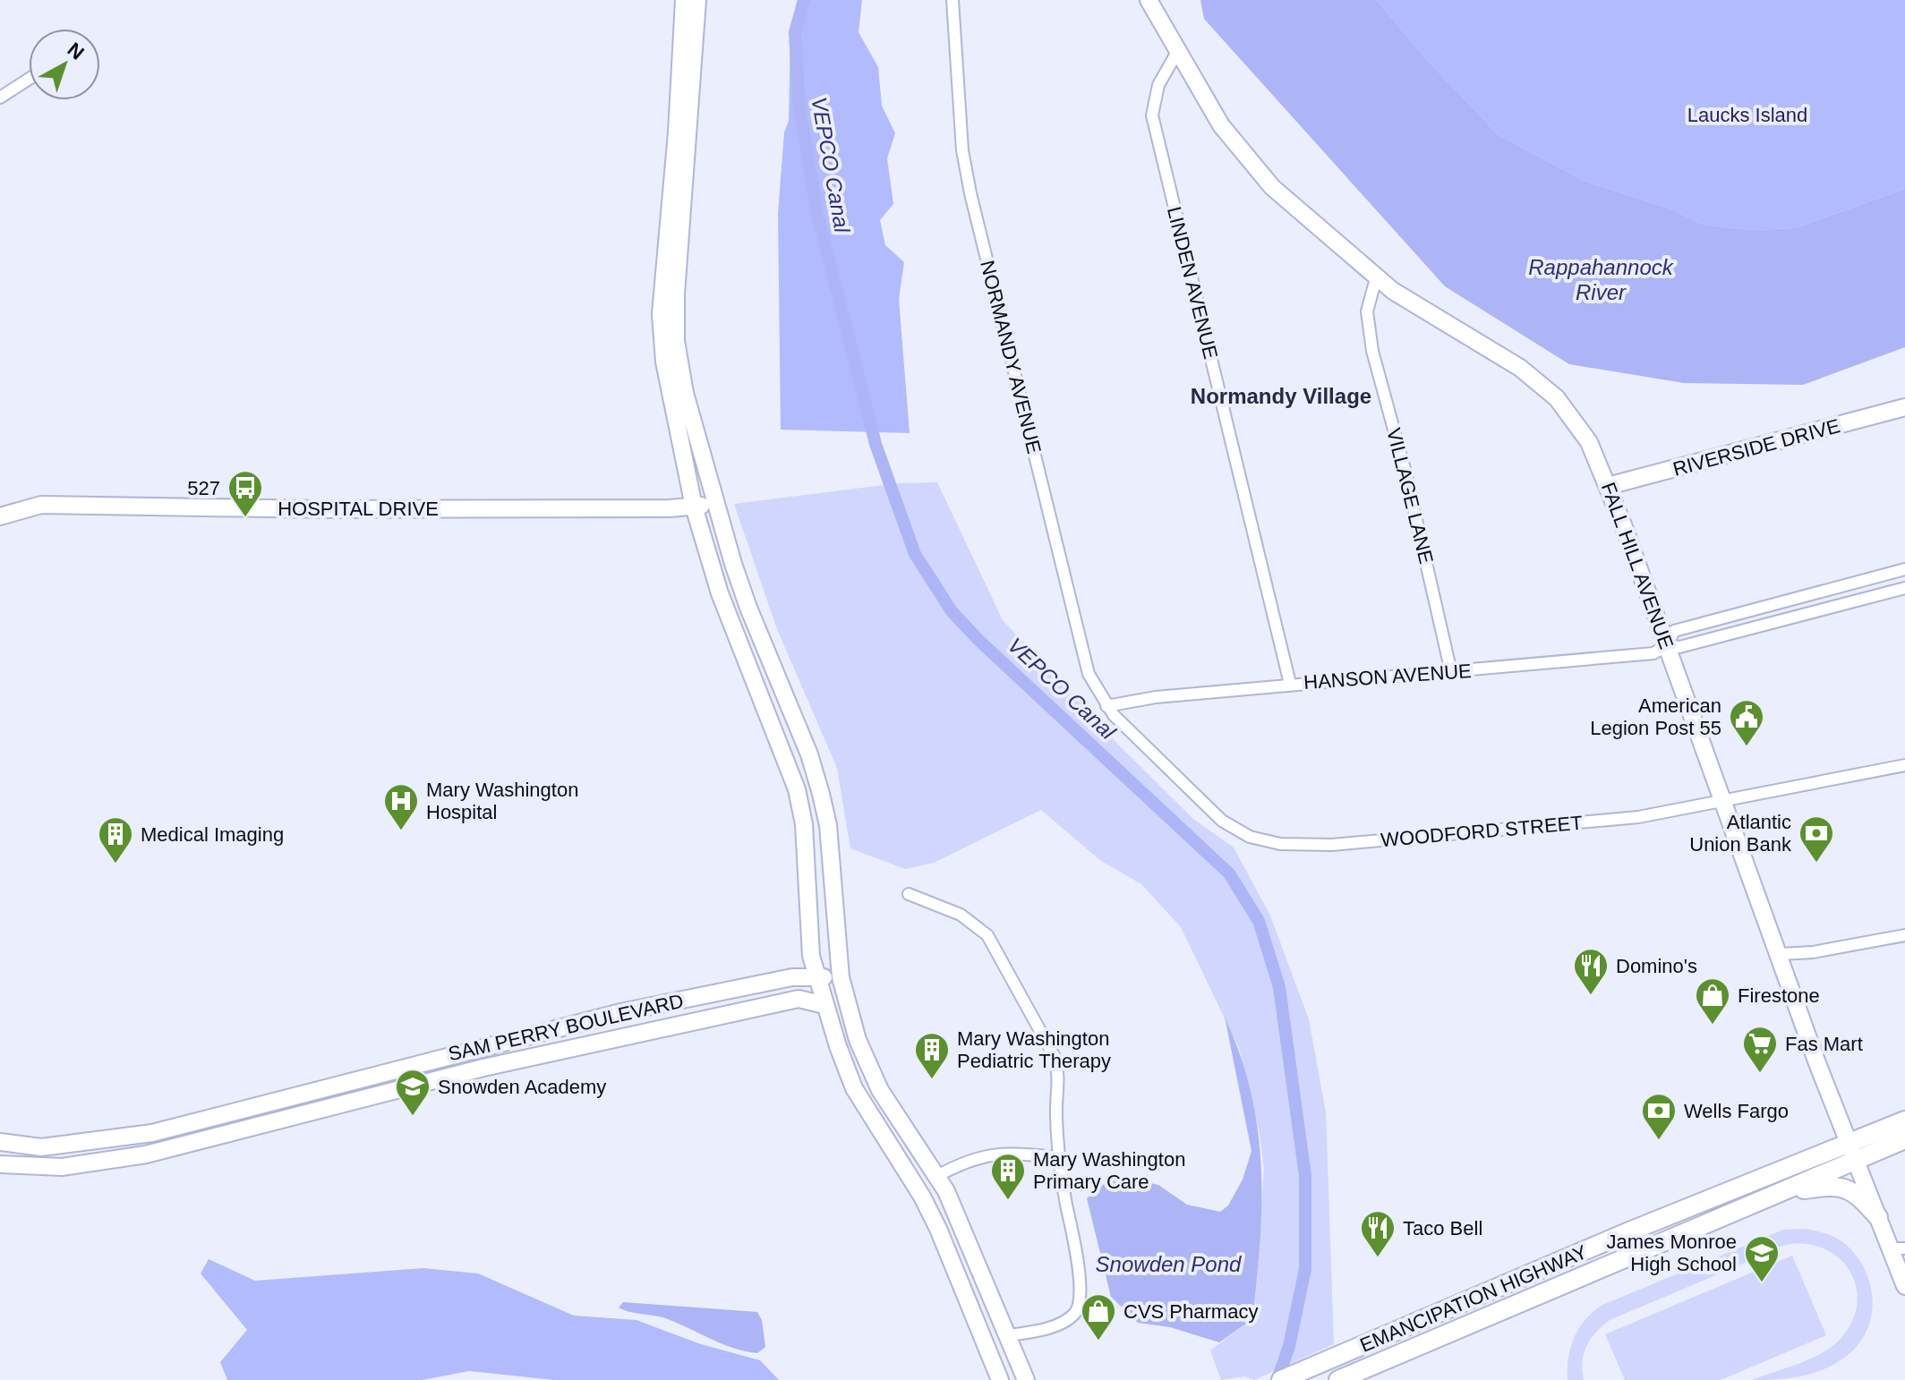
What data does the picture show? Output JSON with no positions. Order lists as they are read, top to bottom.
{
  "streets": {
    "main road": ["EMANCIPATION HIGHWAY"],
    "street": [
      "LINDEN AVENUE",
      "NORMANDY AVENUE",
      "RIVERSIDE DRIVE",
      "VILLAGE LANE",
      "HOSPITAL DRIVE",
      "FALL HILL AVENUE",
      "HANSON AVENUE",
      "WOODFORD STREET",
      "SAM PERRY BOULEVARD"
    ]
  },
  "crossings": [
    ["LINDEN AVENUE", "FALL HILL AVENUE"],
    ["LINDEN AVENUE", "HANSON AVENUE"],
    ["NORMANDY AVENUE", "HANSON AVENUE"],
    ["NORMANDY AVENUE", "WOODFORD STREET"],
    ["RIVERSIDE DRIVE", "FALL HILL AVENUE"],
    ["VILLAGE LANE", "FALL HILL AVENUE"],
    ["VILLAGE LANE", "HANSON AVENUE"],
    ["FALL HILL AVENUE", "HANSON AVENUE"],
    ["FALL HILL AVENUE", "WOODFORD STREET"],
    ["FALL HILL AVENUE", "EMANCIPATION HIGHWAY"],
    ["HANSON AVENUE", "WOODFORD STREET"]
  ],
  "districts": ["Normandy Village"],
  "water": ["VEPCO Canal", "Rappahannock River", "Snowden Pond"],
  "parks": ["Laucks Island"],
  "places": {
    "bus stop": ["527"],
    "public building": ["American Legion Post 55"],
    "hospital": ["Mary Washington Hospital"],
    "bank": ["Atlantic Union Bank", "Wells Fargo"],
    "building": ["Medical Imaging", "Mary Washington Pediatric Therapy", "Mary Washington Primary Care"],
    "restaurant": ["Domino's", "Taco Bell"],
    "shop": ["Firestone", "CVS Pharmacy"],
    "supermarket": ["Fas Mart"],
    "school or university": ["Snowden Academy", "James Monroe High School"]
  },
  "north": "top right"
}
